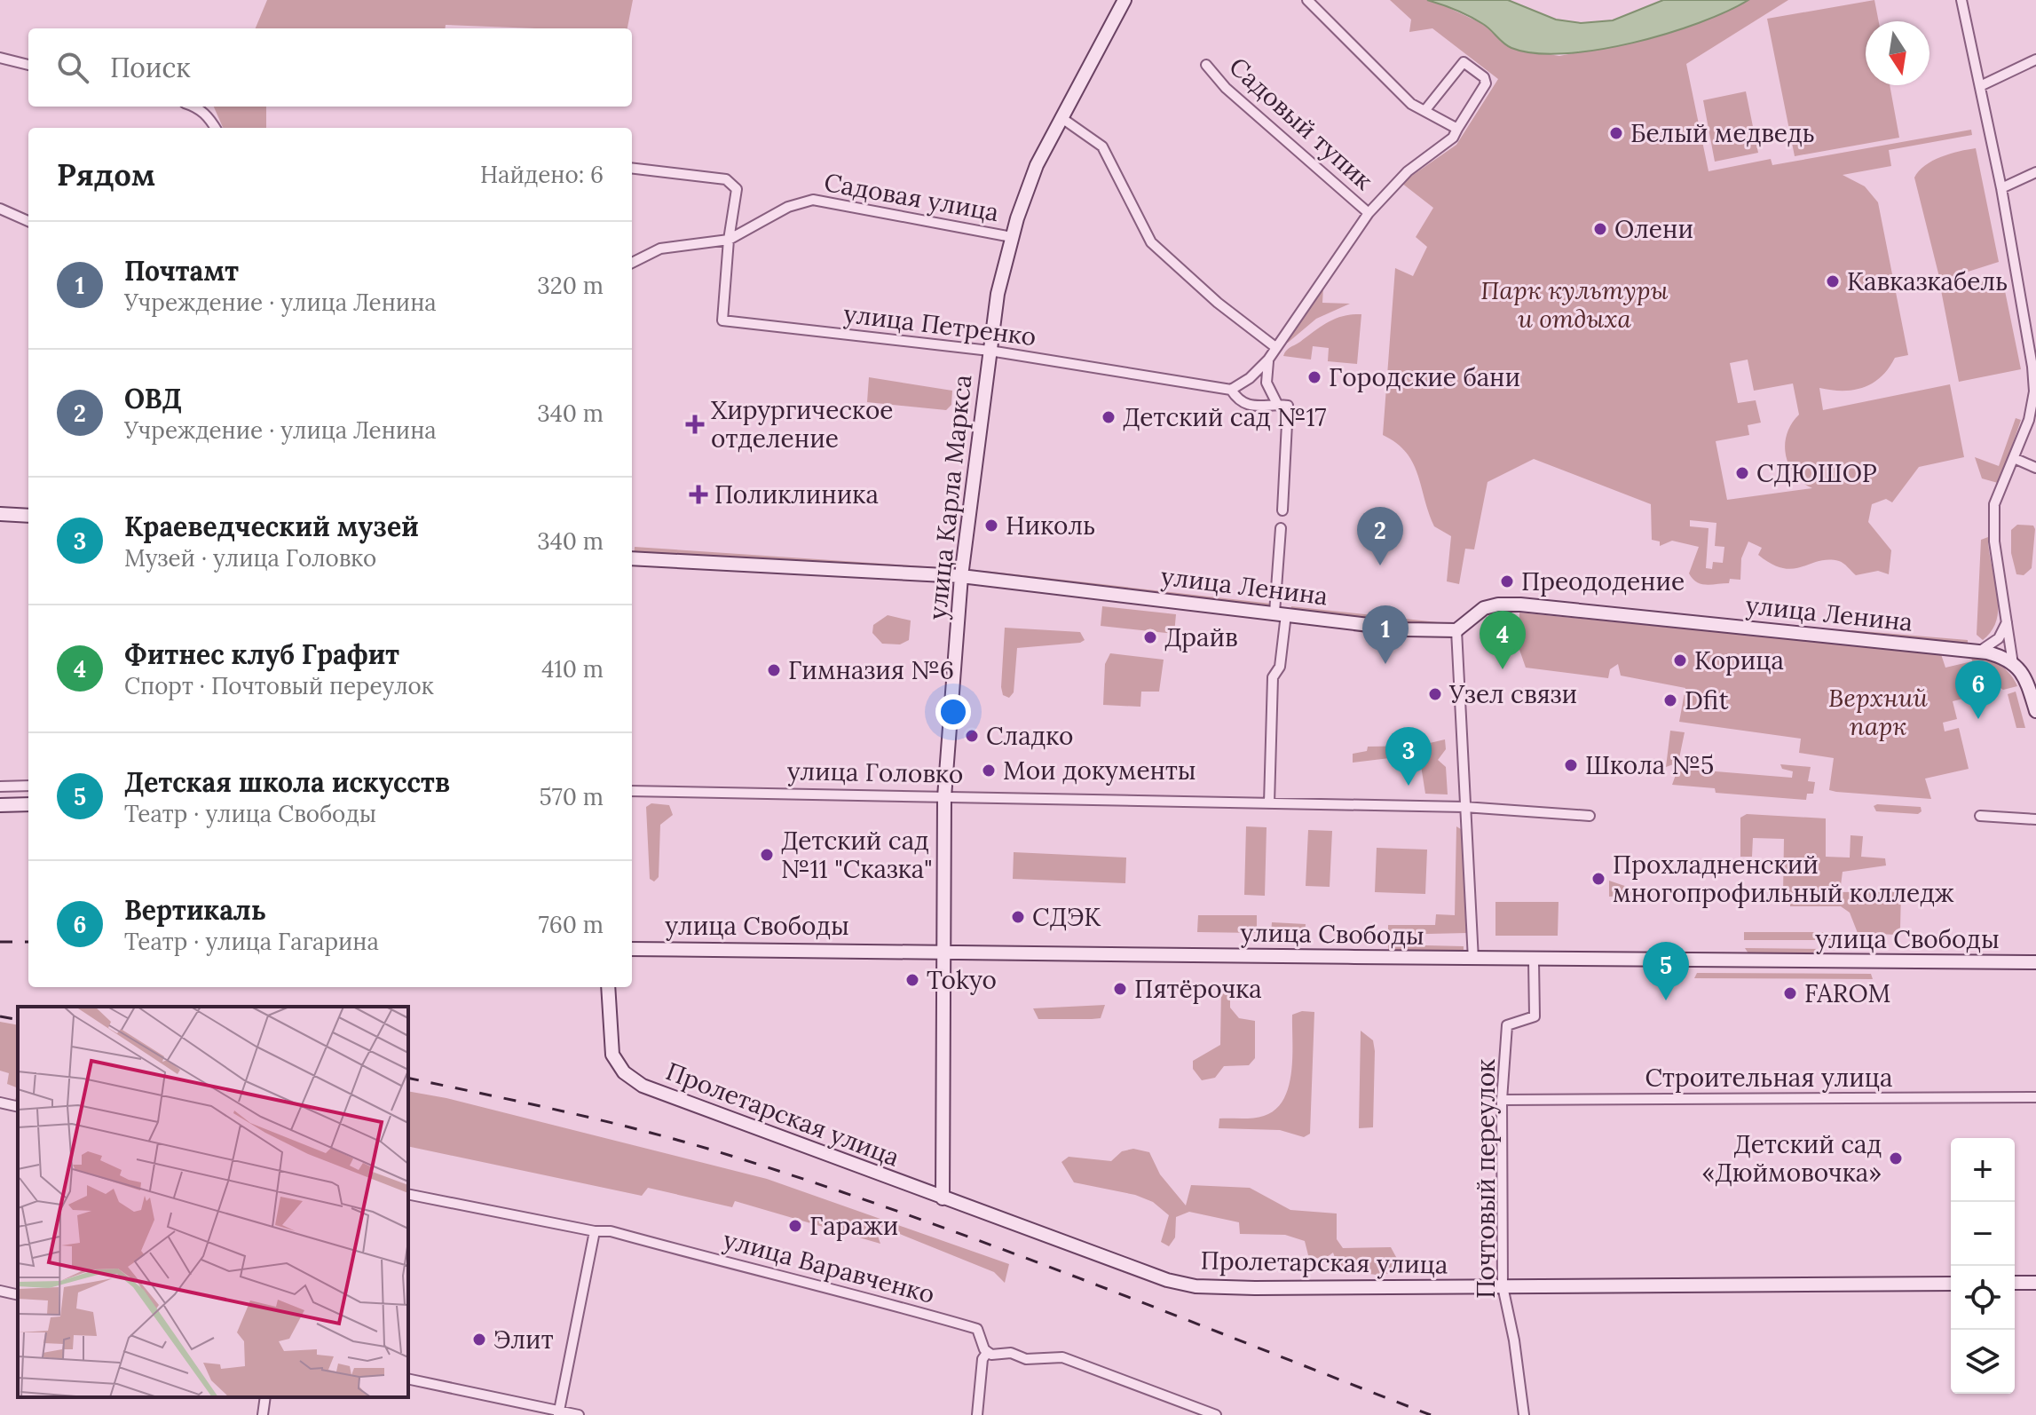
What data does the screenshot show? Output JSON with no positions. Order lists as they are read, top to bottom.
{
  "streets": {
    "street": [
      "Садовый тупик",
      "Садовая улица",
      "улица Петренко",
      "улица Карла Маркса",
      "улица Ленина",
      "улица Головко",
      "улица Свободы",
      "Строительная улица",
      "Пролетарская улица",
      "Почтовый переулок",
      "улица Варавченко"
    ]
  },
  "crossings": [
    ["Садовая улица", "улица Петренко"],
    ["Садовая улица", "улица Карла Маркса"],
    ["улица Петренко", "улица Карла Маркса"],
    ["улица Карла Маркса", "улица Ленина"],
    ["улица Карла Маркса", "улица Головко"],
    ["улица Карла Маркса", "улица Свободы"],
    ["улица Карла Маркса", "Пролетарская улица"],
    ["улица Свободы", "Почтовый переулок"],
    ["Строительная улица", "Почтовый переулок"],
    ["Пролетарская улица", "Почтовый переулок"]
  ],
  "parks": ["Парк культуры и отдыха", "Верхний парк"],
  "places": {
    "other": [
      "Белый медведь",
      "Олени",
      "Кавказкабель",
      "Городские бани",
      "Детский сад №17",
      "СДЮШОР",
      "Николь",
      "Преододение",
      "Драйв",
      "Корица",
      "Гимназия №6",
      "Узел связи",
      "Dfit",
      "Сладко",
      "Школа №5",
      "Мои документы",
      "Детский сад №11 \"Сказка\"",
      "Прохладненский многопрофильный колледж",
      "СДЭК",
      "Tokyo",
      "Пятёрочка",
      "FAROM",
      "Детский сад «Дюймовочка»",
      "Гаражи",
      "Элит"
    ],
    "health": ["Хирургическое отделение", "Поликлиника"]
  },
  "north": "bottom",
  "page": {
    "search": "Поиск",
    "heading": ["Рядом", "Найдено: 6"],
    "list": [
      {
        "mark": "1",
        "name": "Почтамт",
        "note": "Учреждение · улица Ленина",
        "value": "320 m"
      },
      {
        "mark": "2",
        "name": "ОВД",
        "note": "Учреждение · улица Ленина",
        "value": "340 m"
      },
      {
        "mark": "3",
        "name": "Краеведческий музей",
        "note": "Музей · улица Головко",
        "value": "340 m"
      },
      {
        "mark": "4",
        "name": "Фитнес клуб Графит",
        "note": "Спорт · Почтовый переулок",
        "value": "410 m"
      },
      {
        "mark": "5",
        "name": "Детская школа искусств",
        "note": "Театр · улица Свободы",
        "value": "570 m"
      },
      {
        "mark": "6",
        "name": "Вертикаль",
        "note": "Театр · улица Гагарина",
        "value": "760 m"
      }
    ],
    "pins": [
      "2",
      "1",
      "4",
      "6",
      "3",
      "5"
    ],
    "map_buttons": ["+", "−"]
  }
}
